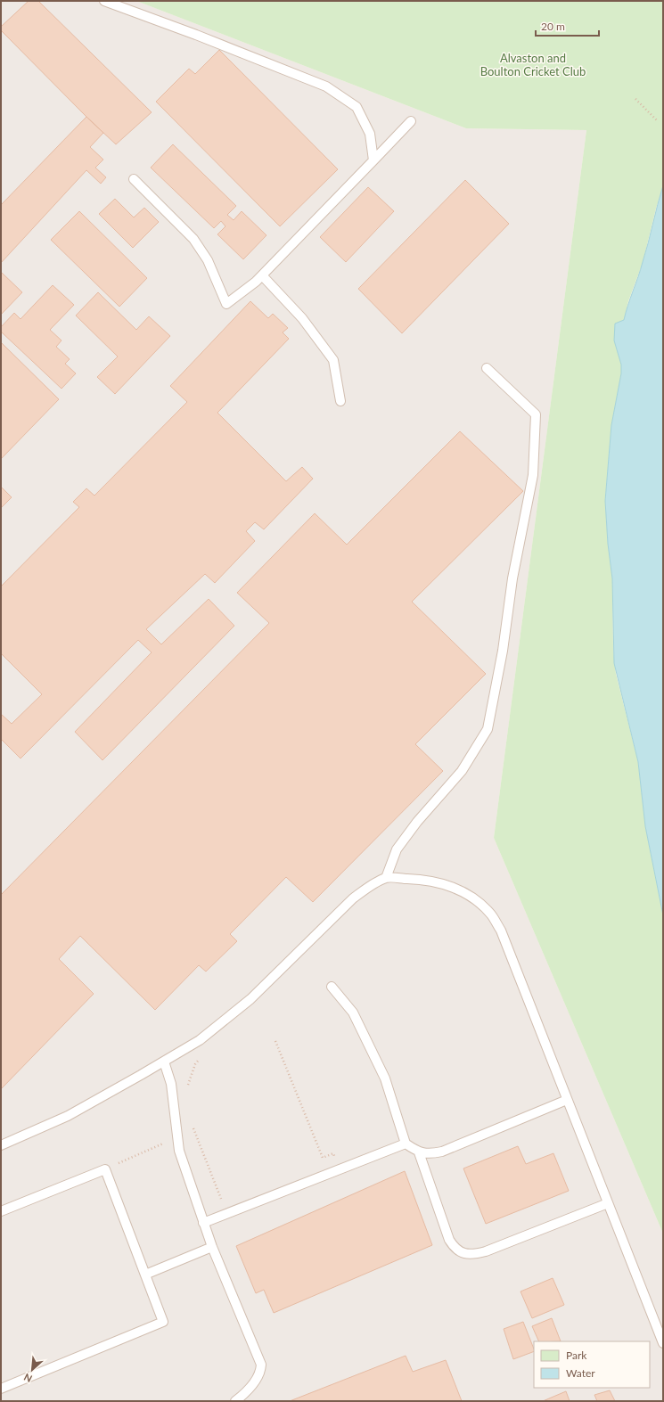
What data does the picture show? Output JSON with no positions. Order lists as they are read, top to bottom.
{
  "parks": ["Alvaston and Boulton Cricket Club"],
  "legend": ["Park", "Water"],
  "scale_bar": "20 m",
  "north": "bottom left"
}
